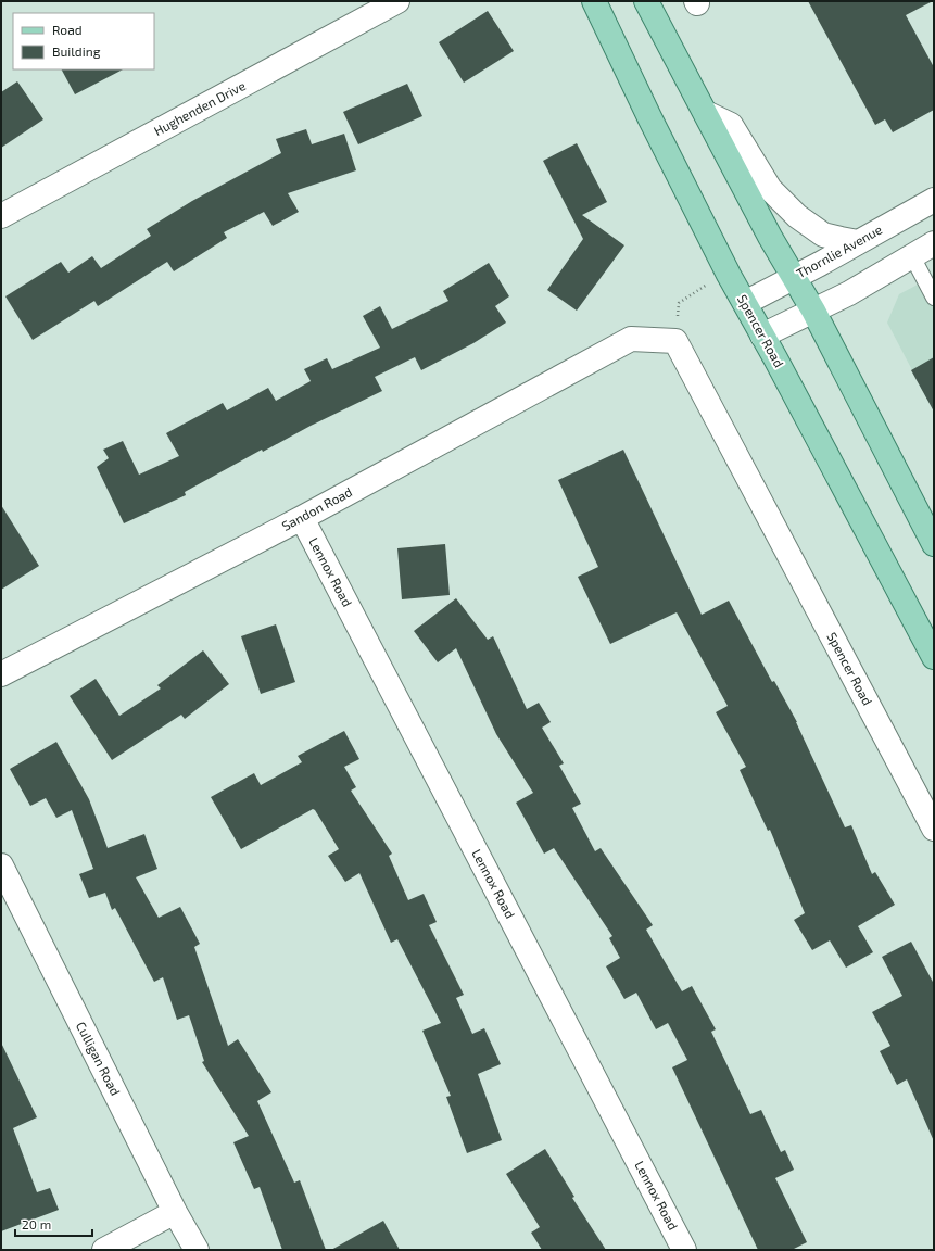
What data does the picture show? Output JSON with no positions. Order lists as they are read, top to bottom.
{
  "streets": {
    "main road": ["Spencer Road"],
    "street": [
      "Hughenden Drive",
      "Thornlie Avenue",
      "Sandon Road",
      "Lennox Road",
      "Culligan Road"
    ]
  },
  "crossings": [
    ["Thornlie Avenue", "Spencer Road"],
    ["Spencer Road", "Sandon Road"],
    ["Sandon Road", "Lennox Road"]
  ],
  "legend": ["Road", "Building"],
  "scale_bar": "20 m"
}
